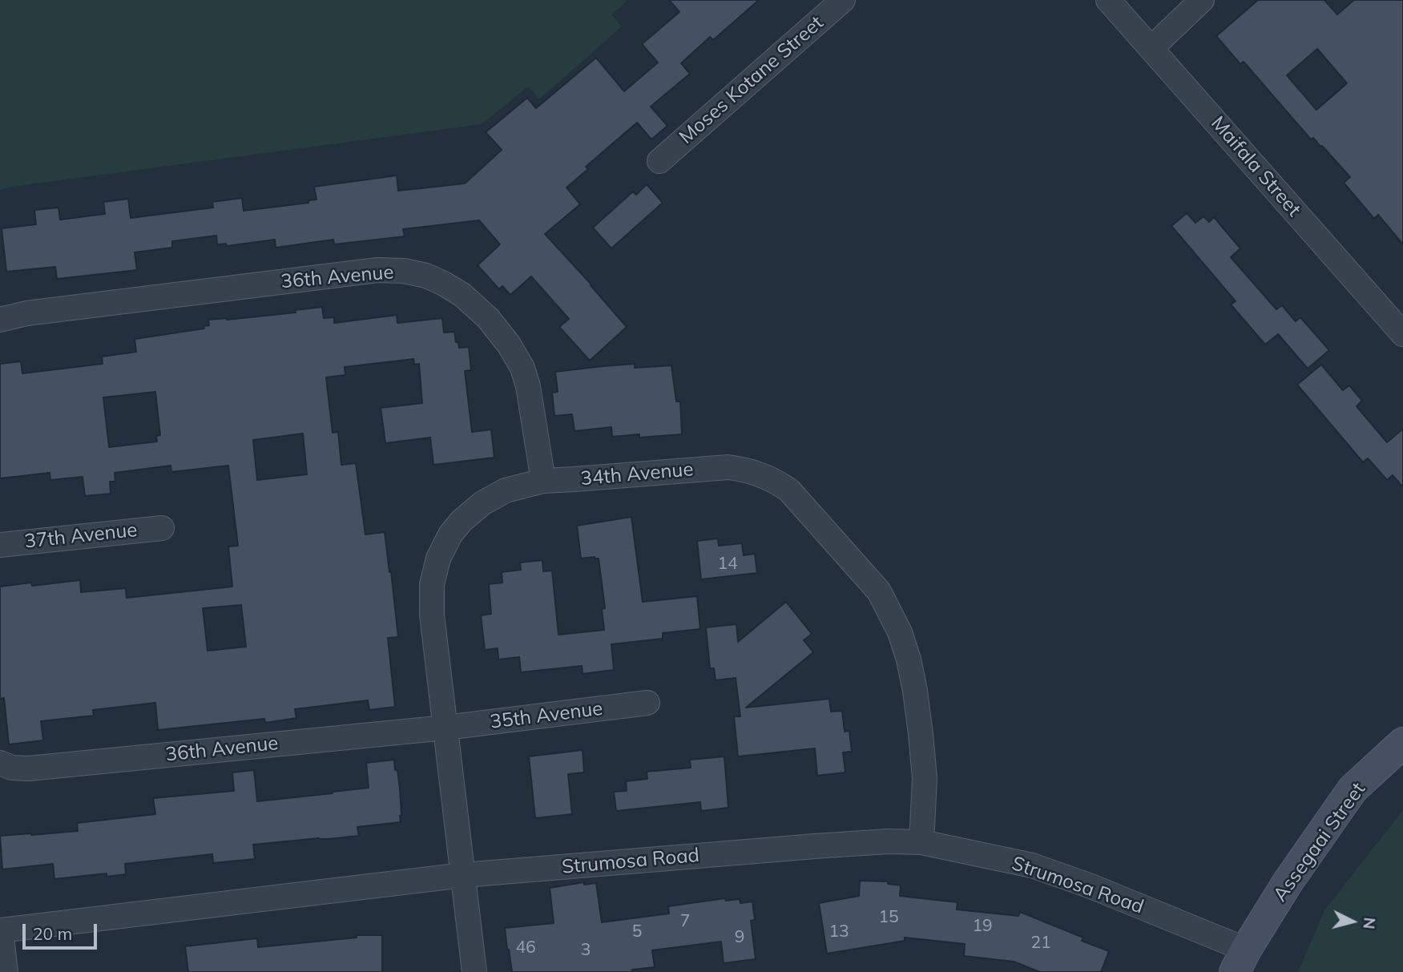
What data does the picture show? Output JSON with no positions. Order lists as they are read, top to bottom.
{
  "streets": {
    "street": [
      "Moses Kotane Street",
      "Maifala Street",
      "36th Avenue",
      "34th Avenue",
      "37th Avenue",
      "35th Avenue",
      "Assegaai Street",
      "Strumosa Road"
    ]
  },
  "crossings": [
    ["36th Avenue", "34th Avenue"],
    ["36th Avenue", "35th Avenue"],
    ["34th Avenue", "35th Avenue"],
    ["34th Avenue", "Strumosa Road"],
    ["Assegaai Street", "Strumosa Road"]
  ],
  "house_numbers": [
    "14",
    "15",
    "7",
    "19",
    "5",
    "13",
    "9",
    "21",
    "46",
    "3"
  ],
  "scale_bar": "20 m",
  "north": "right"
}
